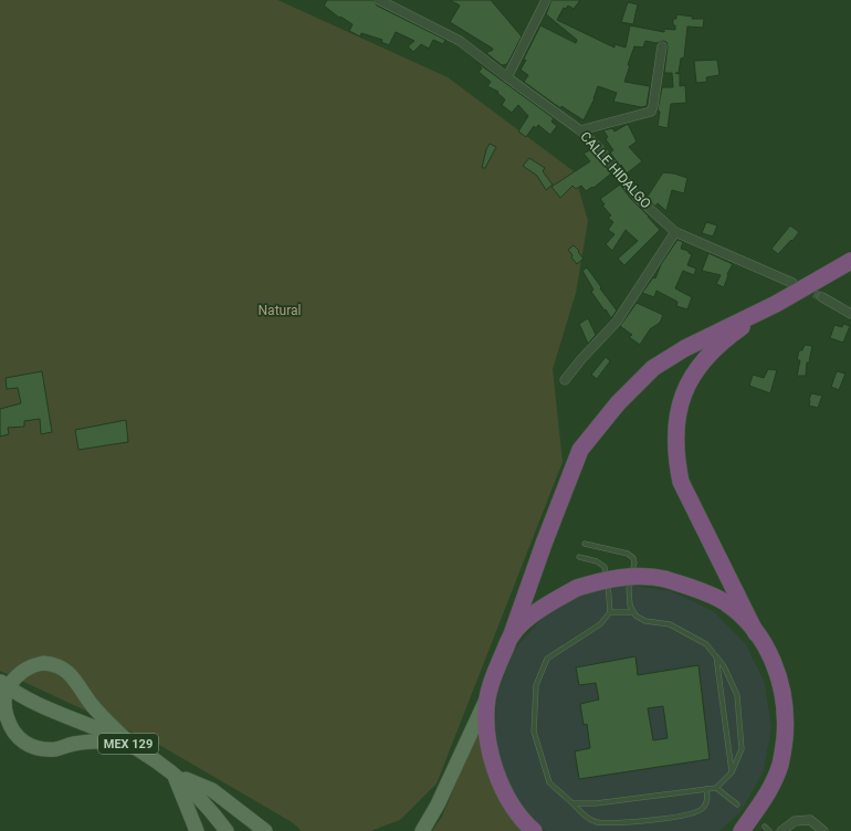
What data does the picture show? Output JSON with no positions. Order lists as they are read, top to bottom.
{
  "streets": {
    "main road": ["MEX 129"],
    "street": ["CALLE HIDALGO"]
  },
  "parks": ["Natural"]
}
